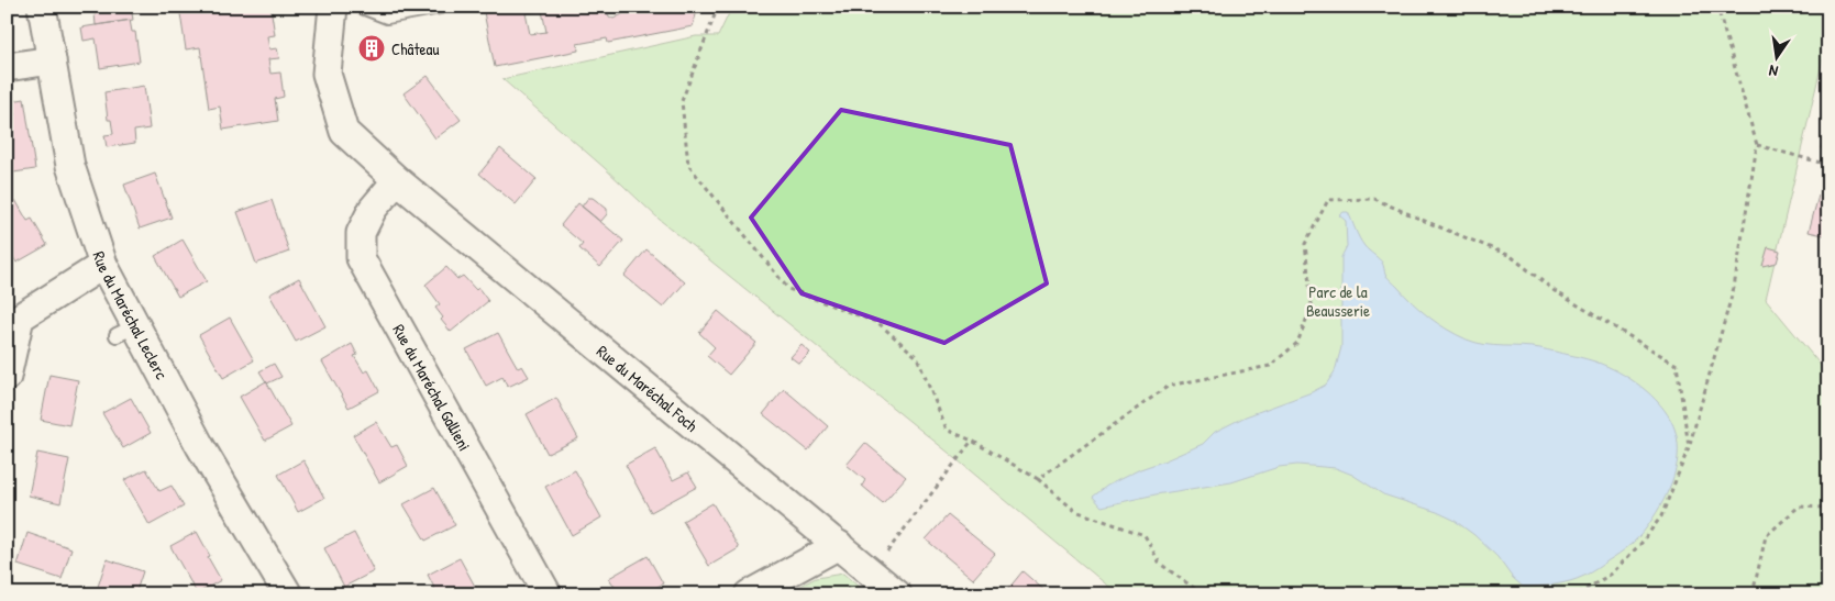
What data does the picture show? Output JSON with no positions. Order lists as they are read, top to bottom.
{
  "streets": {
    "street": ["Rue du Maréchal Leclerc", "Rue du Maréchal Gallieni", "Rue du Maréchal Foch"]
  },
  "crossings": [
    ["Rue du Maréchal Gallieni", "Rue du Maréchal Foch"]
  ],
  "parks": ["Parc de la Beausserie"],
  "places": {
    "building": ["Château"]
  },
  "north": "bottom"
}
